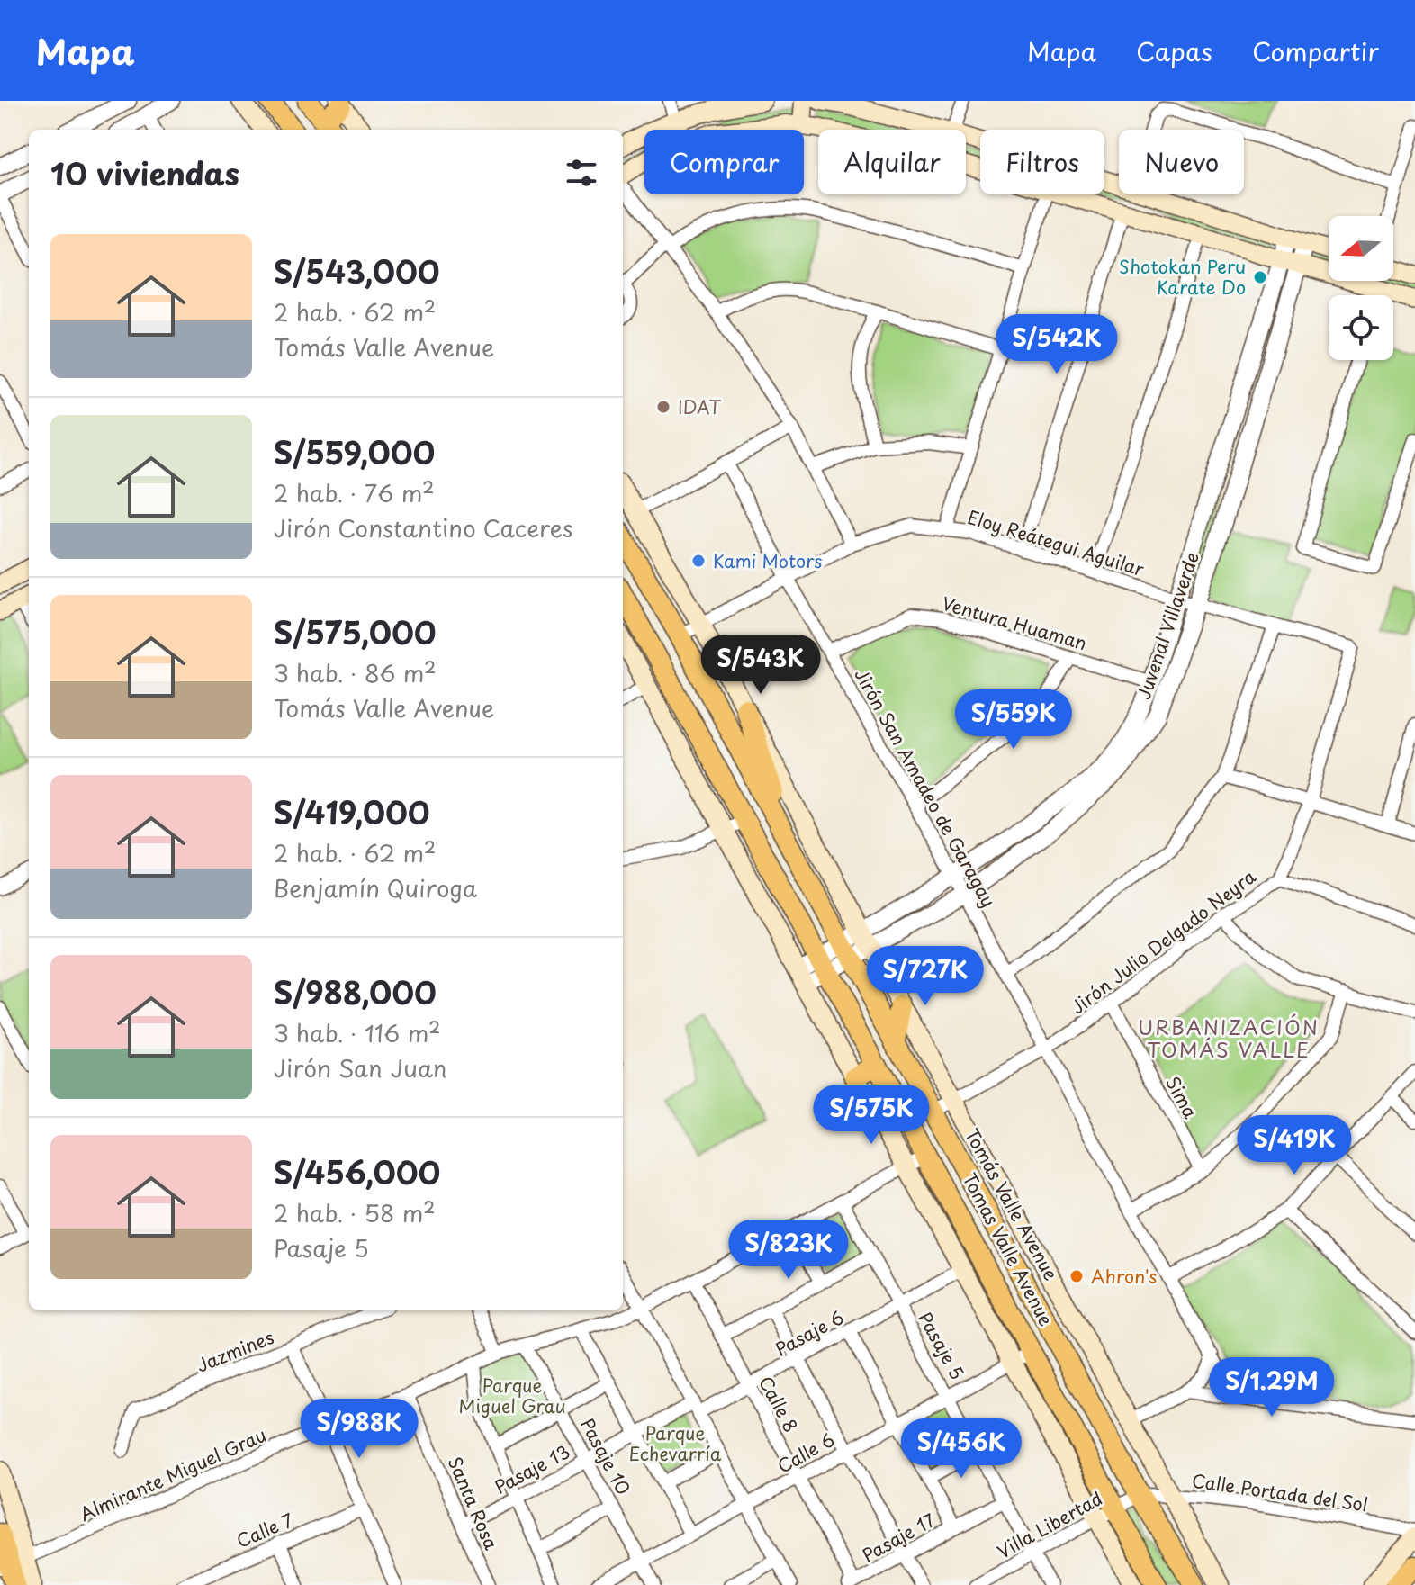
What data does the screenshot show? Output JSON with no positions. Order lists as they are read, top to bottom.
{
  "streets": {
    "main road": ["Tomás Valle Avenue", "Tomas Valle Avenue"],
    "street": [
      "Eloy Reátegui Aguilar",
      "Ventura Huaman",
      "Juvenal Villaverde",
      "Jirón San Amadeo de Garagay",
      "Jirón Julio Delgado Neyra",
      "Sima",
      "Pasaje 6",
      "Pasaje 5",
      "Jazmines",
      "Calle 8",
      "Calle 6",
      "Pasaje 10",
      "Pasaje 13",
      "Almirante Miguel Grau",
      "Calle Portada del Sol",
      "Santa Rosa",
      "Villa Libertad",
      "Calle 7",
      "Pasaje 17"
    ]
  },
  "crossings": [
    ["Eloy Reátegui Aguilar", "Juvenal Villaverde"],
    ["Eloy Reátegui Aguilar", "Jirón San Amadeo de Garagay"],
    ["Eloy Reátegui Aguilar", "Jirón Julio Delgado Neyra"],
    ["Eloy Reátegui Aguilar", "Tomás Valle Avenue"],
    ["Eloy Reátegui Aguilar", "Tomas Valle Avenue"],
    ["Ventura Huaman", "Juvenal Villaverde"],
    ["Ventura Huaman", "Jirón San Amadeo de Garagay"],
    ["Juvenal Villaverde", "Jirón San Amadeo de Garagay"],
    ["Juvenal Villaverde", "Tomás Valle Avenue"],
    ["Juvenal Villaverde", "Tomas Valle Avenue"],
    ["Jirón San Amadeo de Garagay", "Jirón Julio Delgado Neyra"],
    ["Jirón Julio Delgado Neyra", "Sima"],
    ["Jirón Julio Delgado Neyra", "Tomás Valle Avenue"],
    ["Jirón Julio Delgado Neyra", "Tomas Valle Avenue"],
    ["Tomás Valle Avenue", "Calle Portada del Sol"],
    ["Tomas Valle Avenue", "Calle Portada del Sol"],
    ["Tomas Valle Avenue", "Villa Libertad"],
    ["Pasaje 6", "Pasaje 5"],
    ["Pasaje 6", "Calle 8"],
    ["Pasaje 6", "Pasaje 13"],
    ["Pasaje 5", "Calle 6"],
    ["Pasaje 5", "Almirante Miguel Grau"],
    ["Pasaje 5", "Villa Libertad"],
    ["Pasaje 5", "Pasaje 17"],
    ["Calle 8", "Calle 6"],
    ["Calle 8", "Almirante Miguel Grau"],
    ["Calle 8", "Pasaje 17"],
    ["Calle 6", "Pasaje 10"],
    ["Pasaje 10", "Pasaje 13"],
    ["Pasaje 10", "Almirante Miguel Grau"],
    ["Pasaje 13", "Santa Rosa"],
    ["Almirante Miguel Grau", "Santa Rosa"],
    ["Calle Portada del Sol", "Villa Libertad"]
  ],
  "districts": ["URBANIZACIÓN TOMÁS VALLE"],
  "parks": ["Parque Miguel Grau", "Parque Echevarría"],
  "places": [
    "Shotokan Peru Karate Do",
    "IDAT",
    "Kami Motors",
    "Ahron's"
  ],
  "north": "left",
  "page": {
    "header": "Mapa",
    "nav": ["Mapa", "Capas", "Compartir"],
    "chip": [
      "Comprar",
      "Alquilar",
      "Filtros",
      "Nuevo"
    ],
    "heading": "10 viviendas",
    "list": [
      {
        "name": "S/543,000",
        "note": "2 hab. · 62 m² · Tomás Valle Avenue"
      },
      {
        "name": "S/559,000",
        "note": "2 hab. · 76 m² · Jirón Constantino Caceres"
      },
      {
        "name": "S/575,000",
        "note": "3 hab. · 86 m² · Tomás Valle Avenue"
      },
      {
        "name": "S/419,000",
        "note": "2 hab. · 62 m² · Benjamín Quiroga"
      },
      {
        "name": "S/988,000",
        "note": "3 hab. · 116 m² · Jirón San Juan"
      },
      {
        "name": "S/456,000",
        "note": "2 hab. · 58 m² · Pasaje 5"
      }
    ],
    "price": [
      "S/542K",
      "S/543K",
      "S/559K",
      "S/727K",
      "S/575K",
      "S/419K",
      "S/823K",
      "S/1.29M",
      "S/988K",
      "S/456K"
    ]
  }
}
